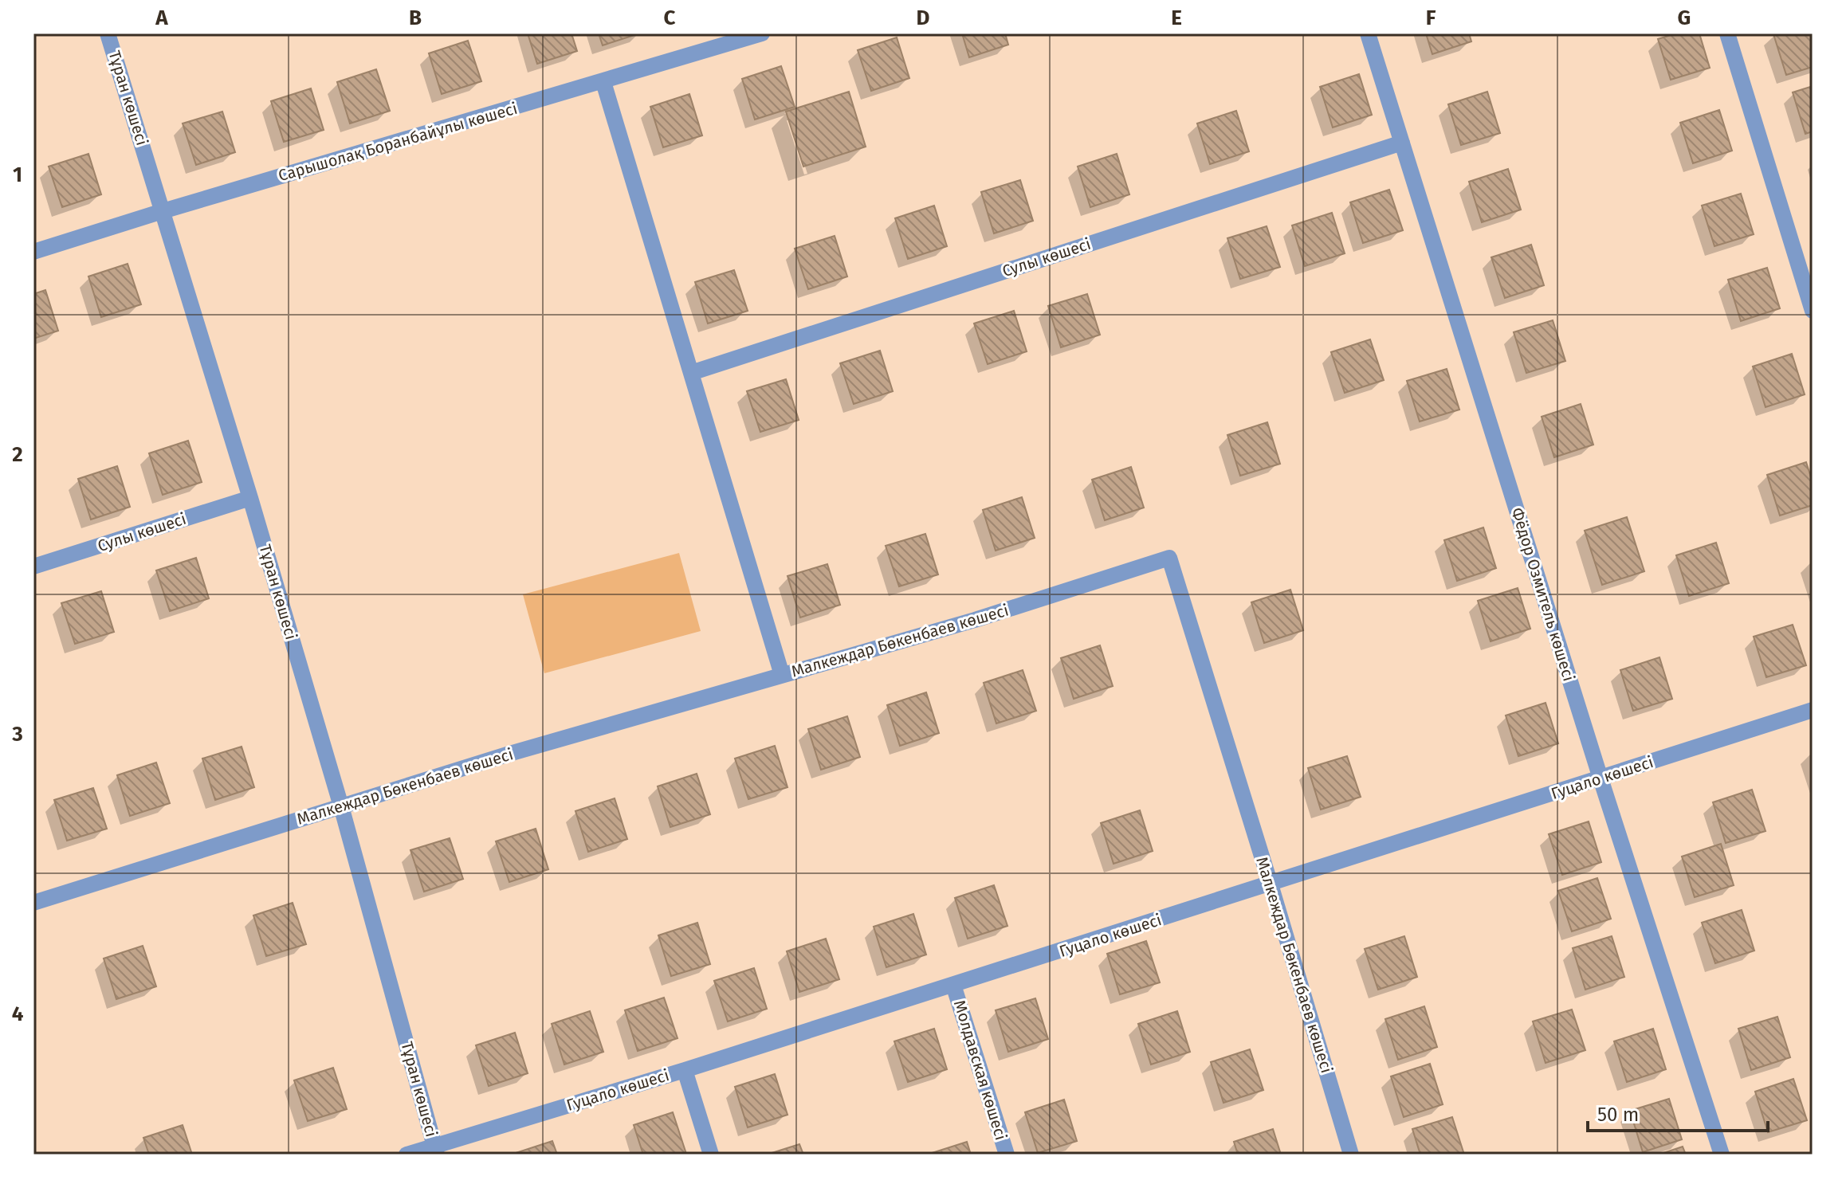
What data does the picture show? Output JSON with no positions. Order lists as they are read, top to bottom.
{
  "streets": {
    "street": [
      "Тұран көшесі",
      "Сарышолақ Боранбайұлы көшесі",
      "Сулы көшесі",
      "Фёдор Озмитель көшесі",
      "Малкеждар Бөкенбаев көшесі",
      "Гуцало көшесі",
      "Молдавская көшесі"
    ]
  },
  "crossings": [
    ["Тұран көшесі", "Сарышолақ Боранбайұлы көшесі"],
    ["Тұран көшесі", "Сулы көшесі"],
    ["Тұран көшесі", "Малкеждар Бөкенбаев көшесі"],
    ["Тұран көшесі", "Гуцало көшесі"],
    ["Сулы көшесі", "Фёдор Озмитель көшесі"],
    ["Фёдор Озмитель көшесі", "Гуцало көшесі"],
    ["Малкеждар Бөкенбаев көшесі", "Гуцало көшесі"],
    ["Гуцало көшесі", "Молдавская көшесі"]
  ],
  "scale_bar": "50 m",
  "grid": {
    "columns": [
      "A",
      "B",
      "C",
      "D",
      "E",
      "F",
      "G"
    ],
    "rows": [
      "1",
      "2",
      "3",
      "4"
    ]
  }
}
